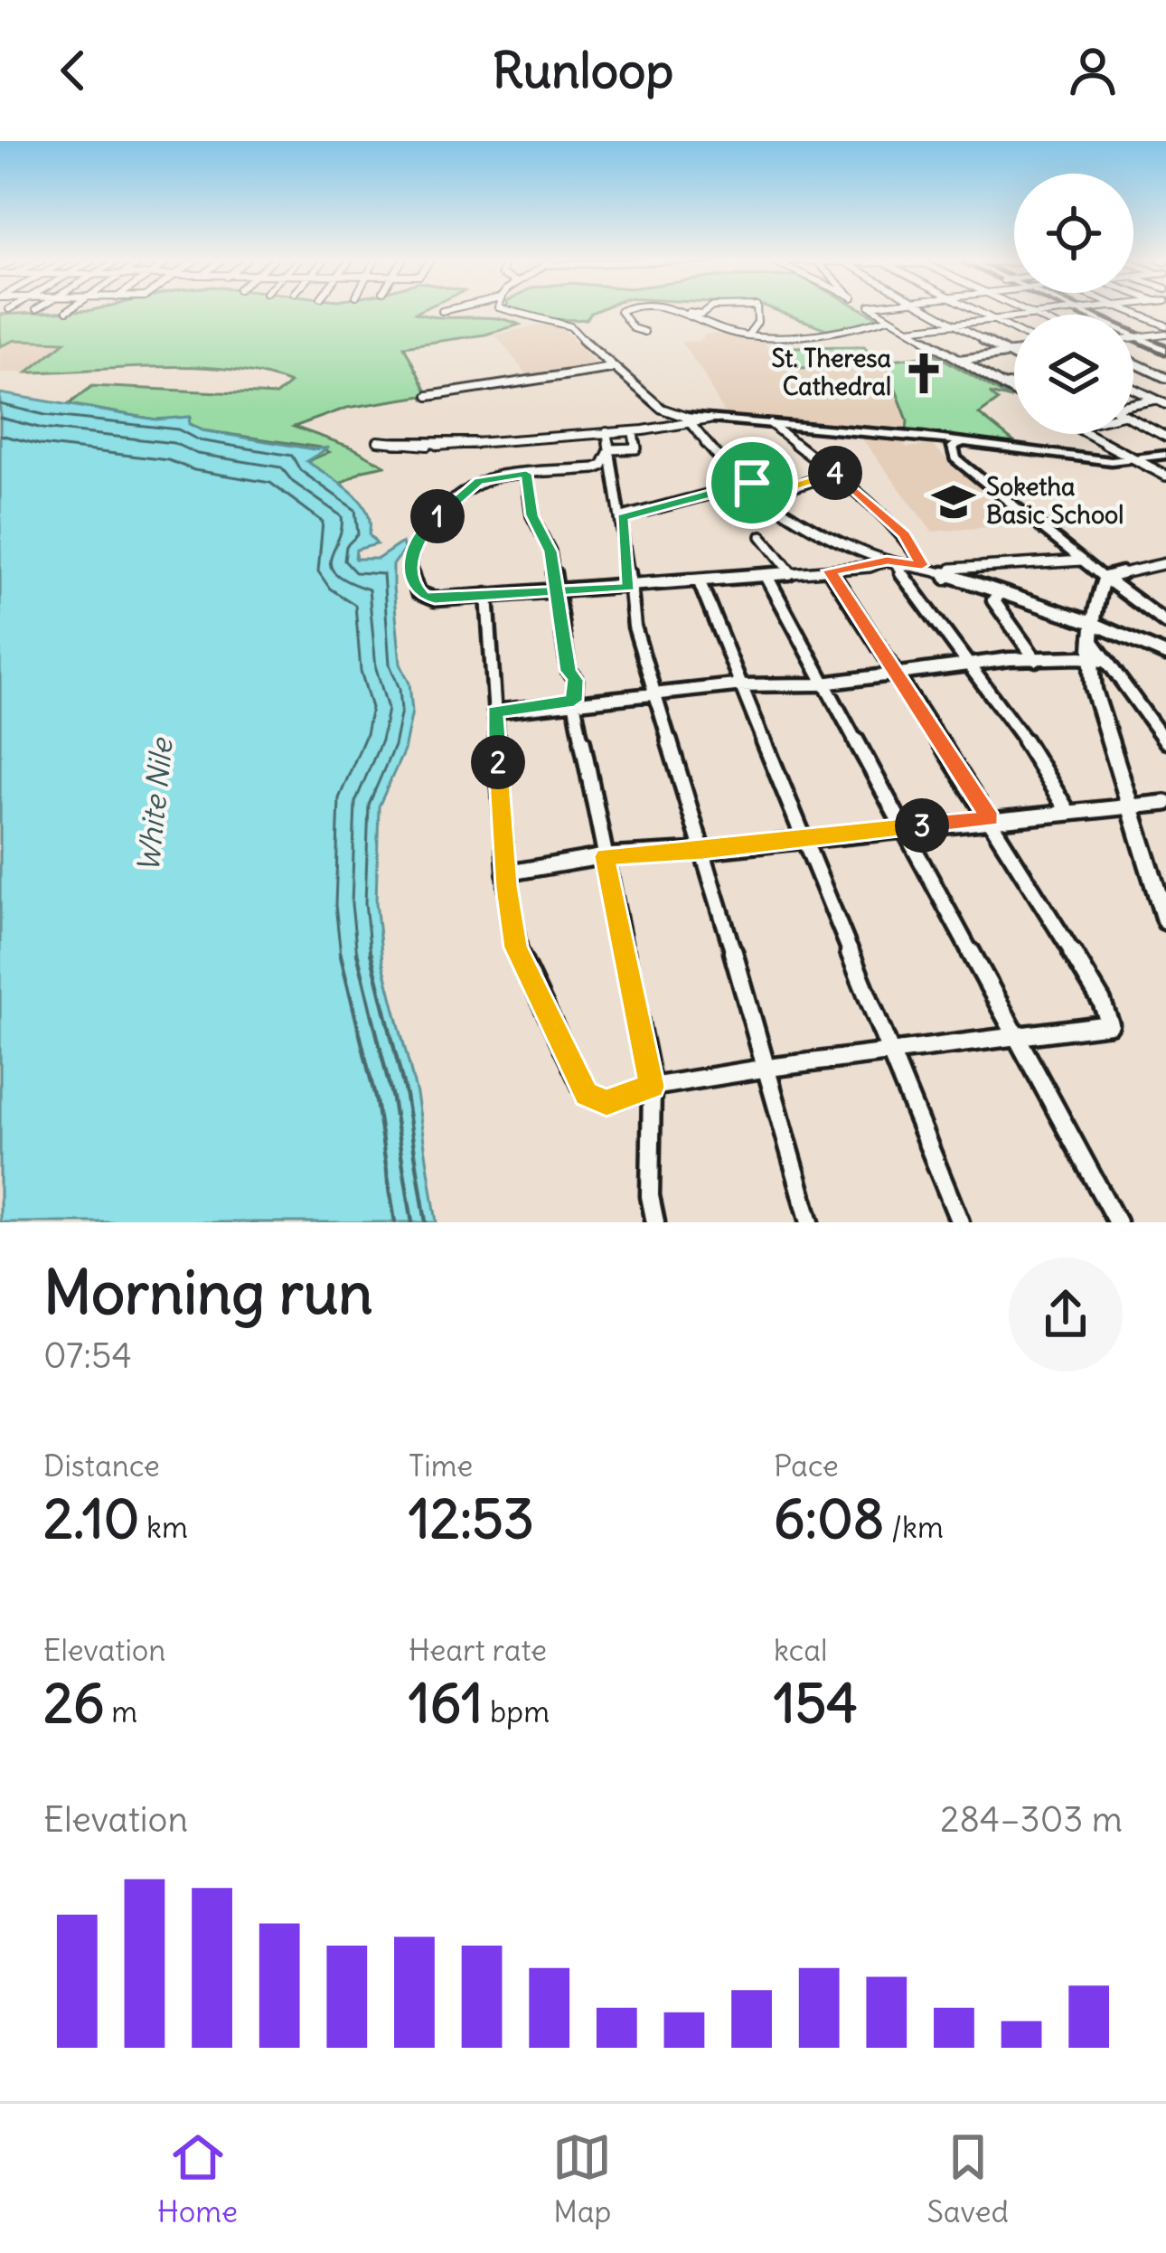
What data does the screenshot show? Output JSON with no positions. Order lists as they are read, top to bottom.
{
  "water": ["White Nile"],
  "places": {
    "church": ["St. Theresa Cathedral"],
    "school or university": ["Soketha Basic School"]
  },
  "page": {
    "header": "Runloop",
    "pins": [
      "4",
      "1",
      "2",
      "3"
    ],
    "heading": ["Morning run", "07:54"],
    "stats": [
      ["Distance", "2.10 km"],
      ["Time", "12:53"],
      ["Pace", "6:08 /km"],
      ["Elevation", "26 m"],
      ["Heart rate", "161 bpm"],
      ["kcal", "154"]
    ],
    "chart": ["Elevation", "284–303 m"],
    "tabs": ["Home", "Map", "Saved"]
  }
}
